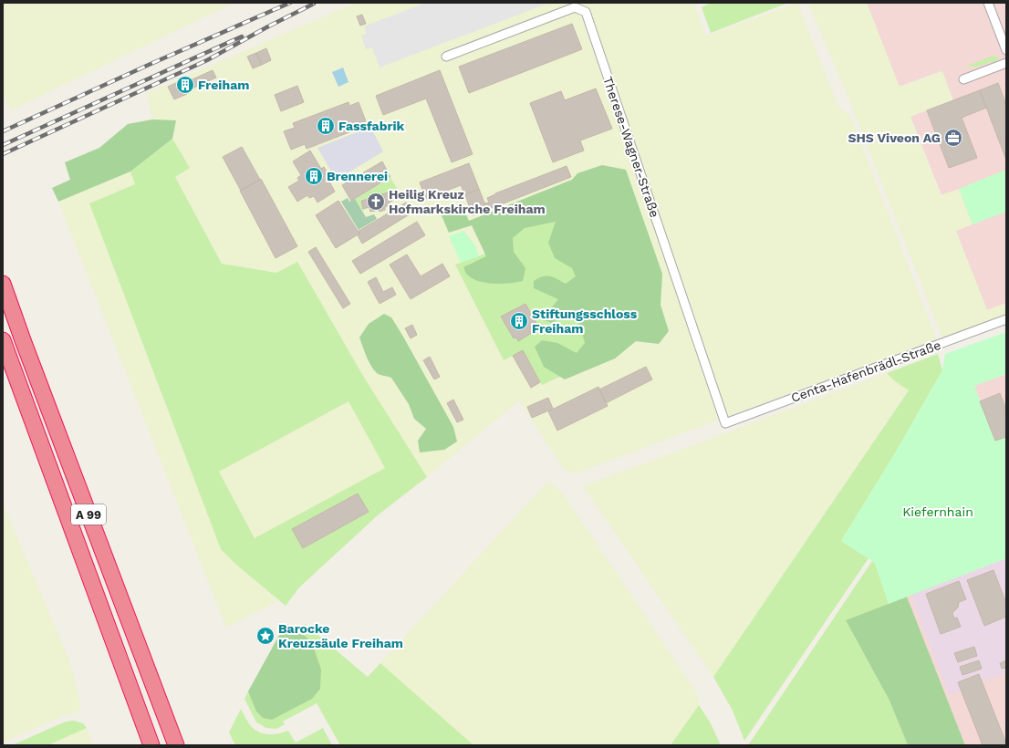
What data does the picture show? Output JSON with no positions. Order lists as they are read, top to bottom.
{
  "streets": {
    "highway": ["A 99"],
    "street": ["Therese-Wagner-Straße", "Centa-Hafenbrädl-Straße"]
  },
  "crossings": [
    ["Therese-Wagner-Straße", "Centa-Hafenbrädl-Straße"]
  ],
  "parks": ["Kiefernhain"],
  "places": {
    "building": [
      "Freiham",
      "Fassfabrik",
      "Brennerei",
      "Stiftungsschloss Freiham"
    ],
    "office": ["SHS Viveon AG"],
    "church": ["Heilig Kreuz Hofmarkskirche Freiham"],
    "place": ["Barocke Kreuzsäule Freiham"]
  }
}
